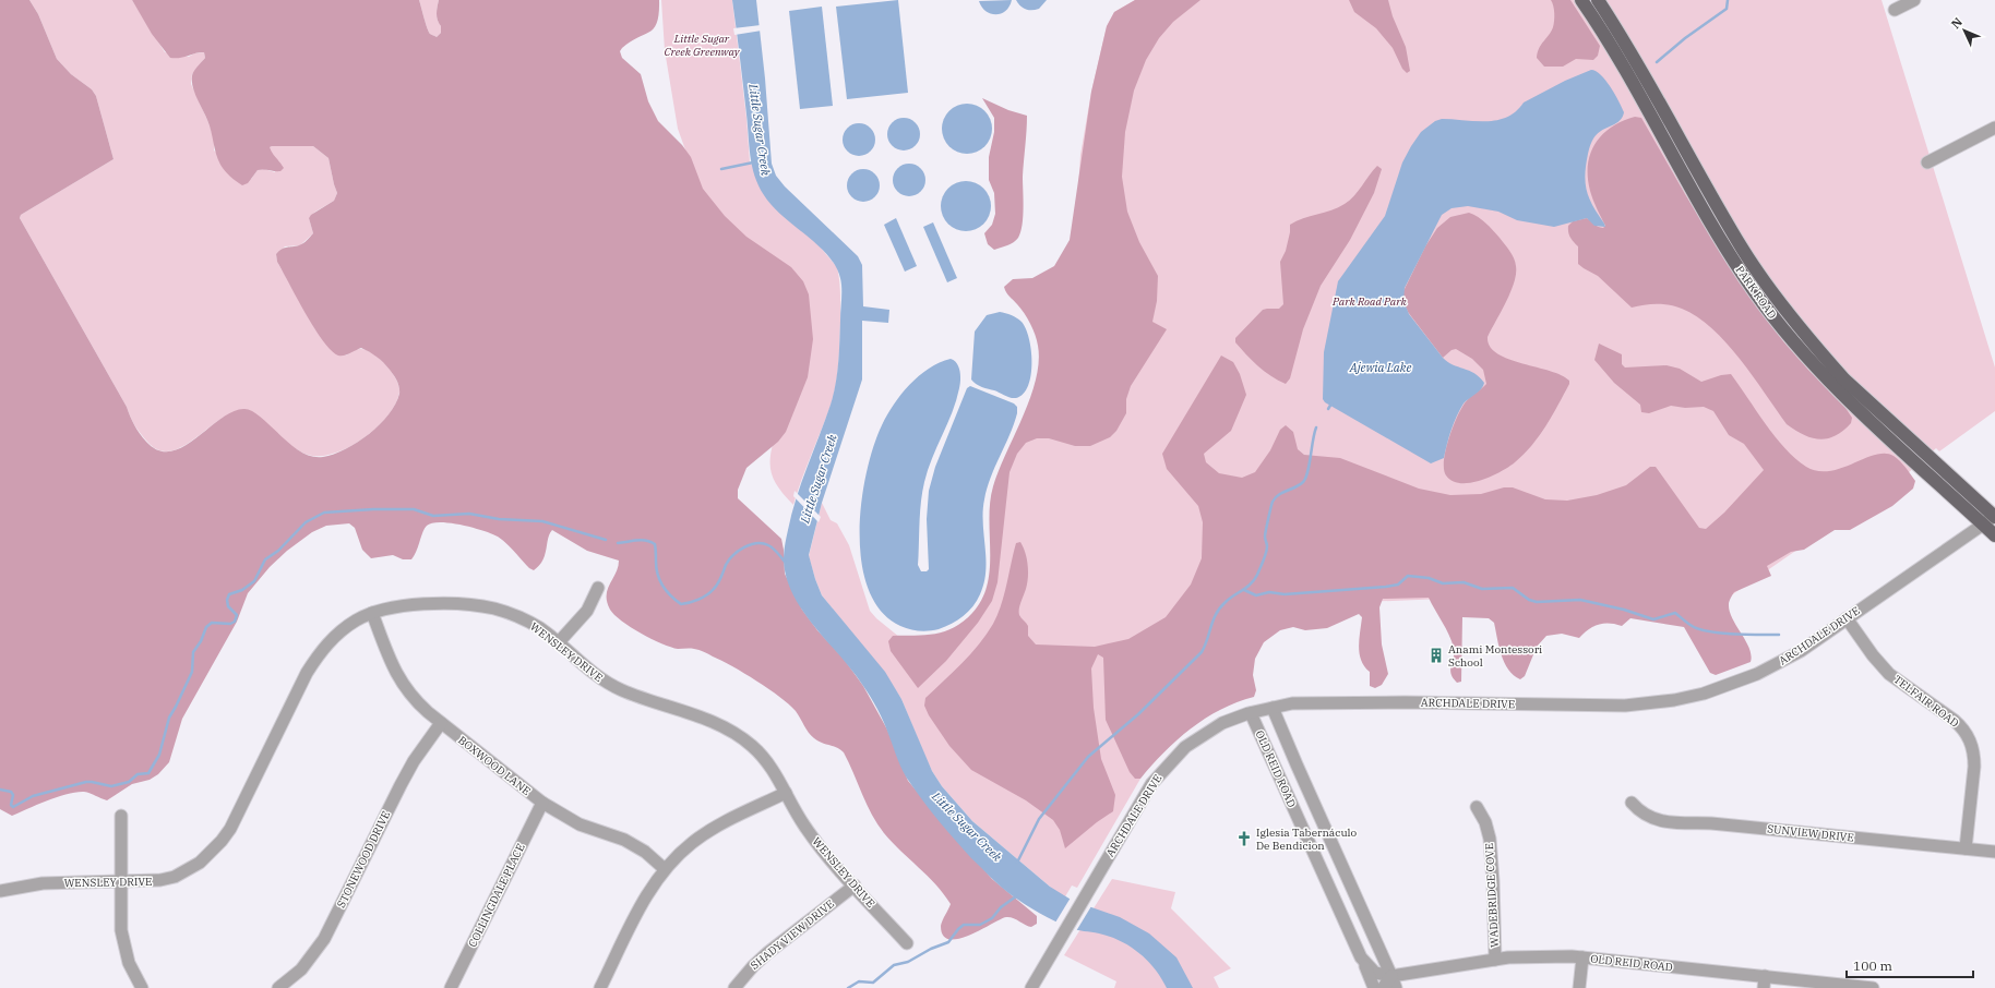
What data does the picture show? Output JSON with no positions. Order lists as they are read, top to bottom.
{
  "streets": {
    "main road": ["PARK ROAD"],
    "street": [
      "ARCHDALE DRIVE",
      "WENSLEY DRIVE",
      "TELFAIR ROAD",
      "BOXWOOD LANE",
      "OLD REID ROAD",
      "SUNVIEW DRIVE",
      "STONEWOOD DRIVE",
      "COLLINGDALE PLACE",
      "WADEBRIDGE COVE",
      "SHADY VIEW DRIVE"
    ]
  },
  "crossings": [
    ["PARK ROAD", "ARCHDALE DRIVE"],
    ["ARCHDALE DRIVE", "TELFAIR ROAD"],
    ["ARCHDALE DRIVE", "OLD REID ROAD"],
    ["WENSLEY DRIVE", "BOXWOOD LANE"],
    ["WENSLEY DRIVE", "SHADY VIEW DRIVE"],
    ["TELFAIR ROAD", "SUNVIEW DRIVE"],
    ["BOXWOOD LANE", "STONEWOOD DRIVE"],
    ["BOXWOOD LANE", "COLLINGDALE PLACE"],
    ["OLD REID ROAD", "WADEBRIDGE COVE"]
  ],
  "water": ["Little Sugar Creek", "Ajewia Lake"],
  "parks": ["Little Sugar Creek Greenway", "Park Road Park"],
  "places": {
    "building": ["Anami Montessori School"],
    "church": ["Iglesia Tabernáculo De Bendicion"]
  },
  "scale_bar": "100 m",
  "north": "top left"
}
